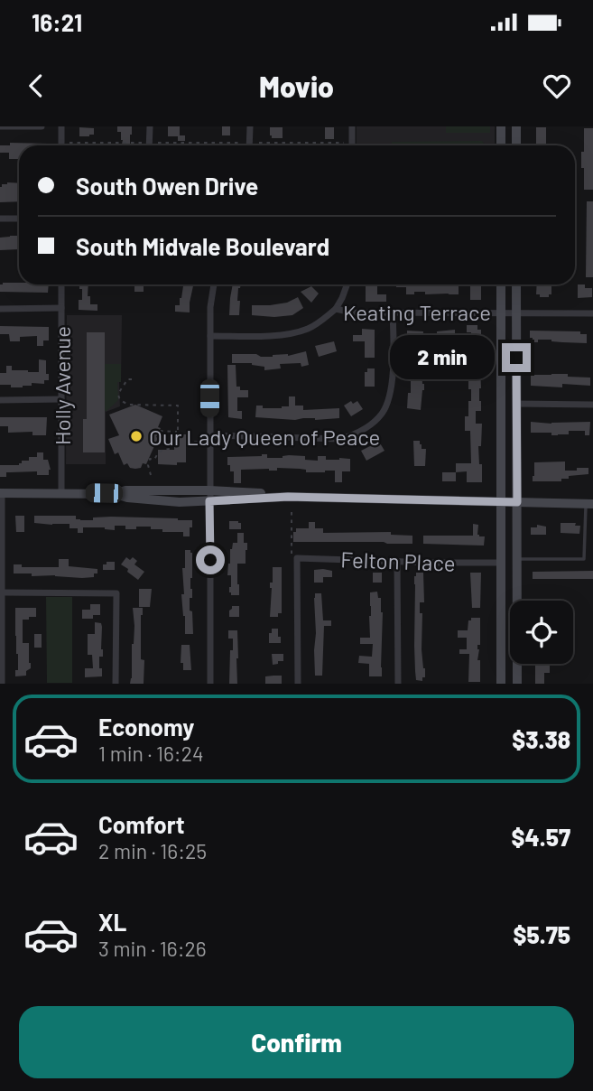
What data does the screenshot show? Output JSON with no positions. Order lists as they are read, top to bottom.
{
  "streets": {
    "street": ["Keating Terrace", "Holly Avenue", "Felton Place"]
  },
  "places": ["Our Lady Queen of Peace"],
  "page": {
    "status": "16:21",
    "header": "Movio",
    "banner": ["South Owen Drive", "South Midvale Boulevard"],
    "bubble": "2 min",
    "list": [
      {
        "name": "Economy",
        "note": "1 min · 16:24",
        "value": "$3.38"
      },
      {
        "name": "Comfort",
        "note": "2 min · 16:25",
        "value": "$4.57"
      },
      {
        "name": "XL",
        "note": "3 min · 16:26",
        "value": "$5.75"
      }
    ],
    "buttons": "Confirm"
  }
}
